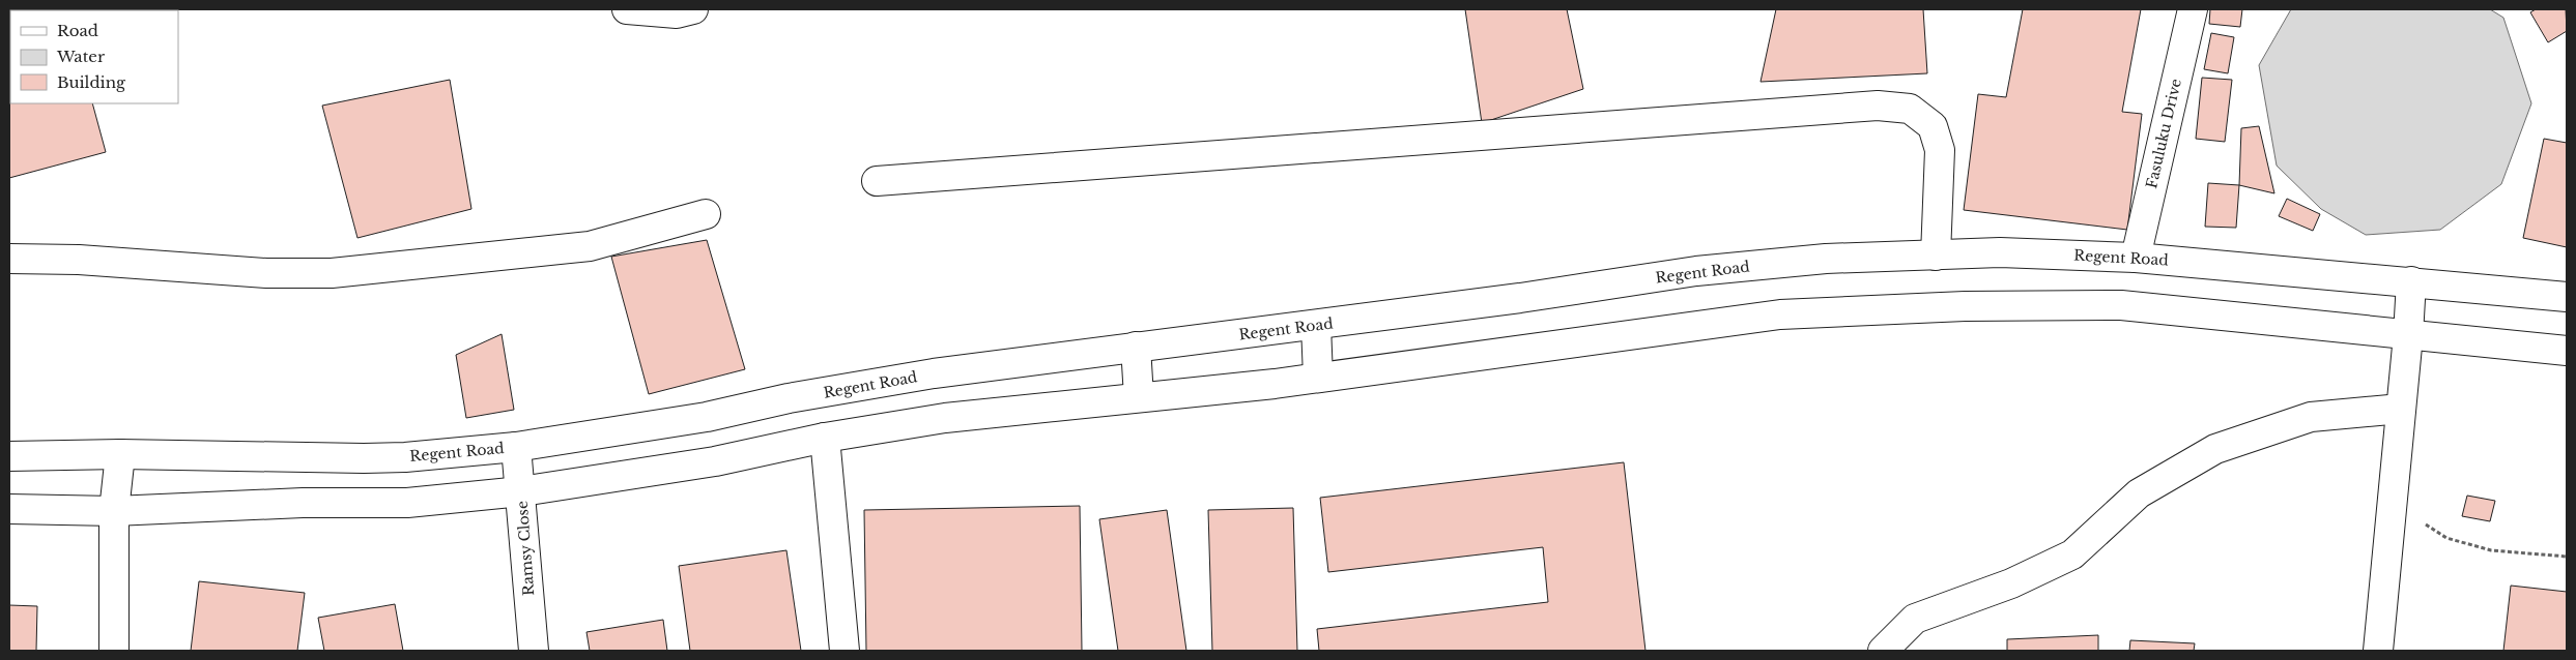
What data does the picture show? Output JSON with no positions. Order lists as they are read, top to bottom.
{
  "streets": {
    "main road": ["Fasuluku Drive", "Regent Road", "Ramsy Close"]
  },
  "crossings": [
    ["Fasuluku Drive", "Regent Road"],
    ["Regent Road", "Ramsy Close"]
  ],
  "legend": ["Road", "Water", "Building"]
}
